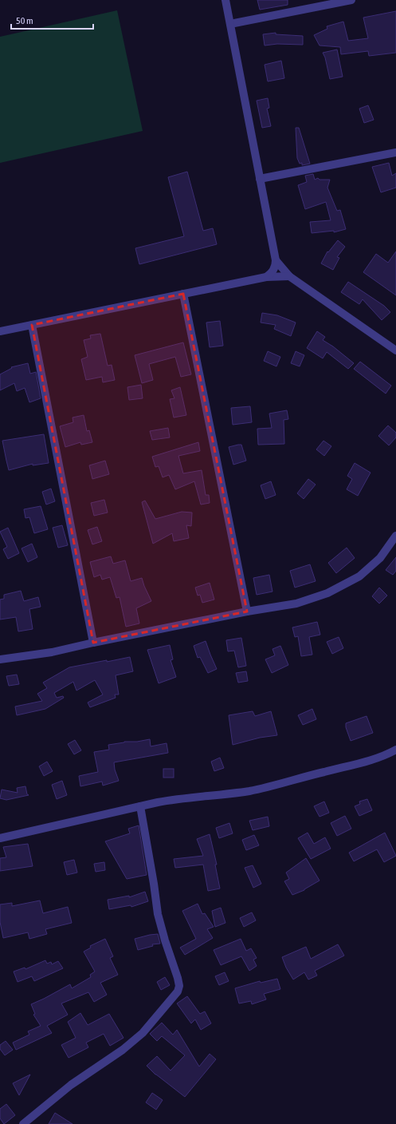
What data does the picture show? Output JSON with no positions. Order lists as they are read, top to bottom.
{
  "scale_bar": "50 m"
}
